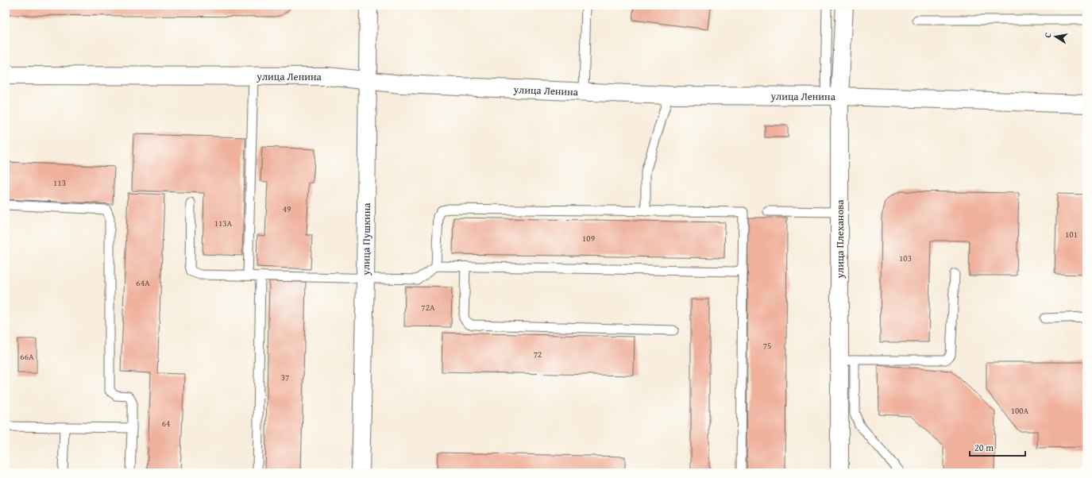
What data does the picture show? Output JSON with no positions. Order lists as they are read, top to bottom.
{
  "streets": {
    "main road": ["улица Ленина", "улица Пушкина", "улица Плеханова"]
  },
  "crossings": [
    ["улица Ленина", "улица Пушкина"],
    ["улица Ленина", "улица Плеханова"]
  ],
  "house_numbers": [
    "113",
    "49",
    "113А",
    "101",
    "109",
    "103",
    "64А",
    "72А",
    "75",
    "72",
    "66А",
    "37",
    "100А",
    "64"
  ],
  "scale_bar": "20 m",
  "north": "left"
}
